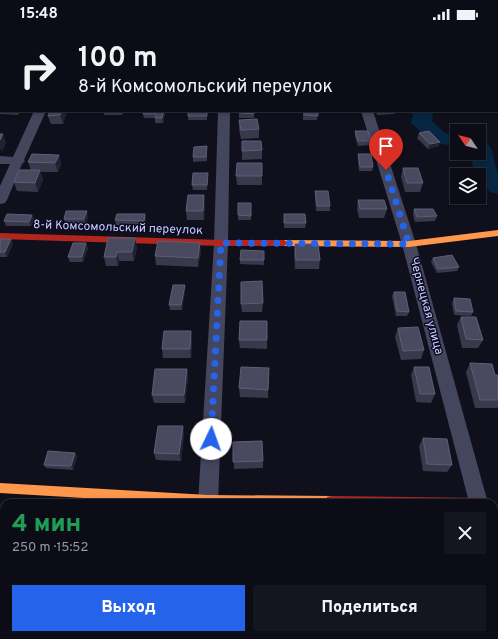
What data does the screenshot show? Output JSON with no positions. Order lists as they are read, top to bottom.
{
  "streets": {
    "street": ["8-й Комсомольский переулок", "Чернецкая улица"]
  },
  "crossings": [
    ["8-й Комсомольский переулок", "Чернецкая улица"]
  ],
  "north": "top left",
  "page": {
    "status": "15:48",
    "turn": ["100 m", "8-й Комсомольский переулок"],
    "heading": ["4 мин", "250 m · 15:52"],
    "buttons": ["Выход", "Поделиться"]
  }
}
